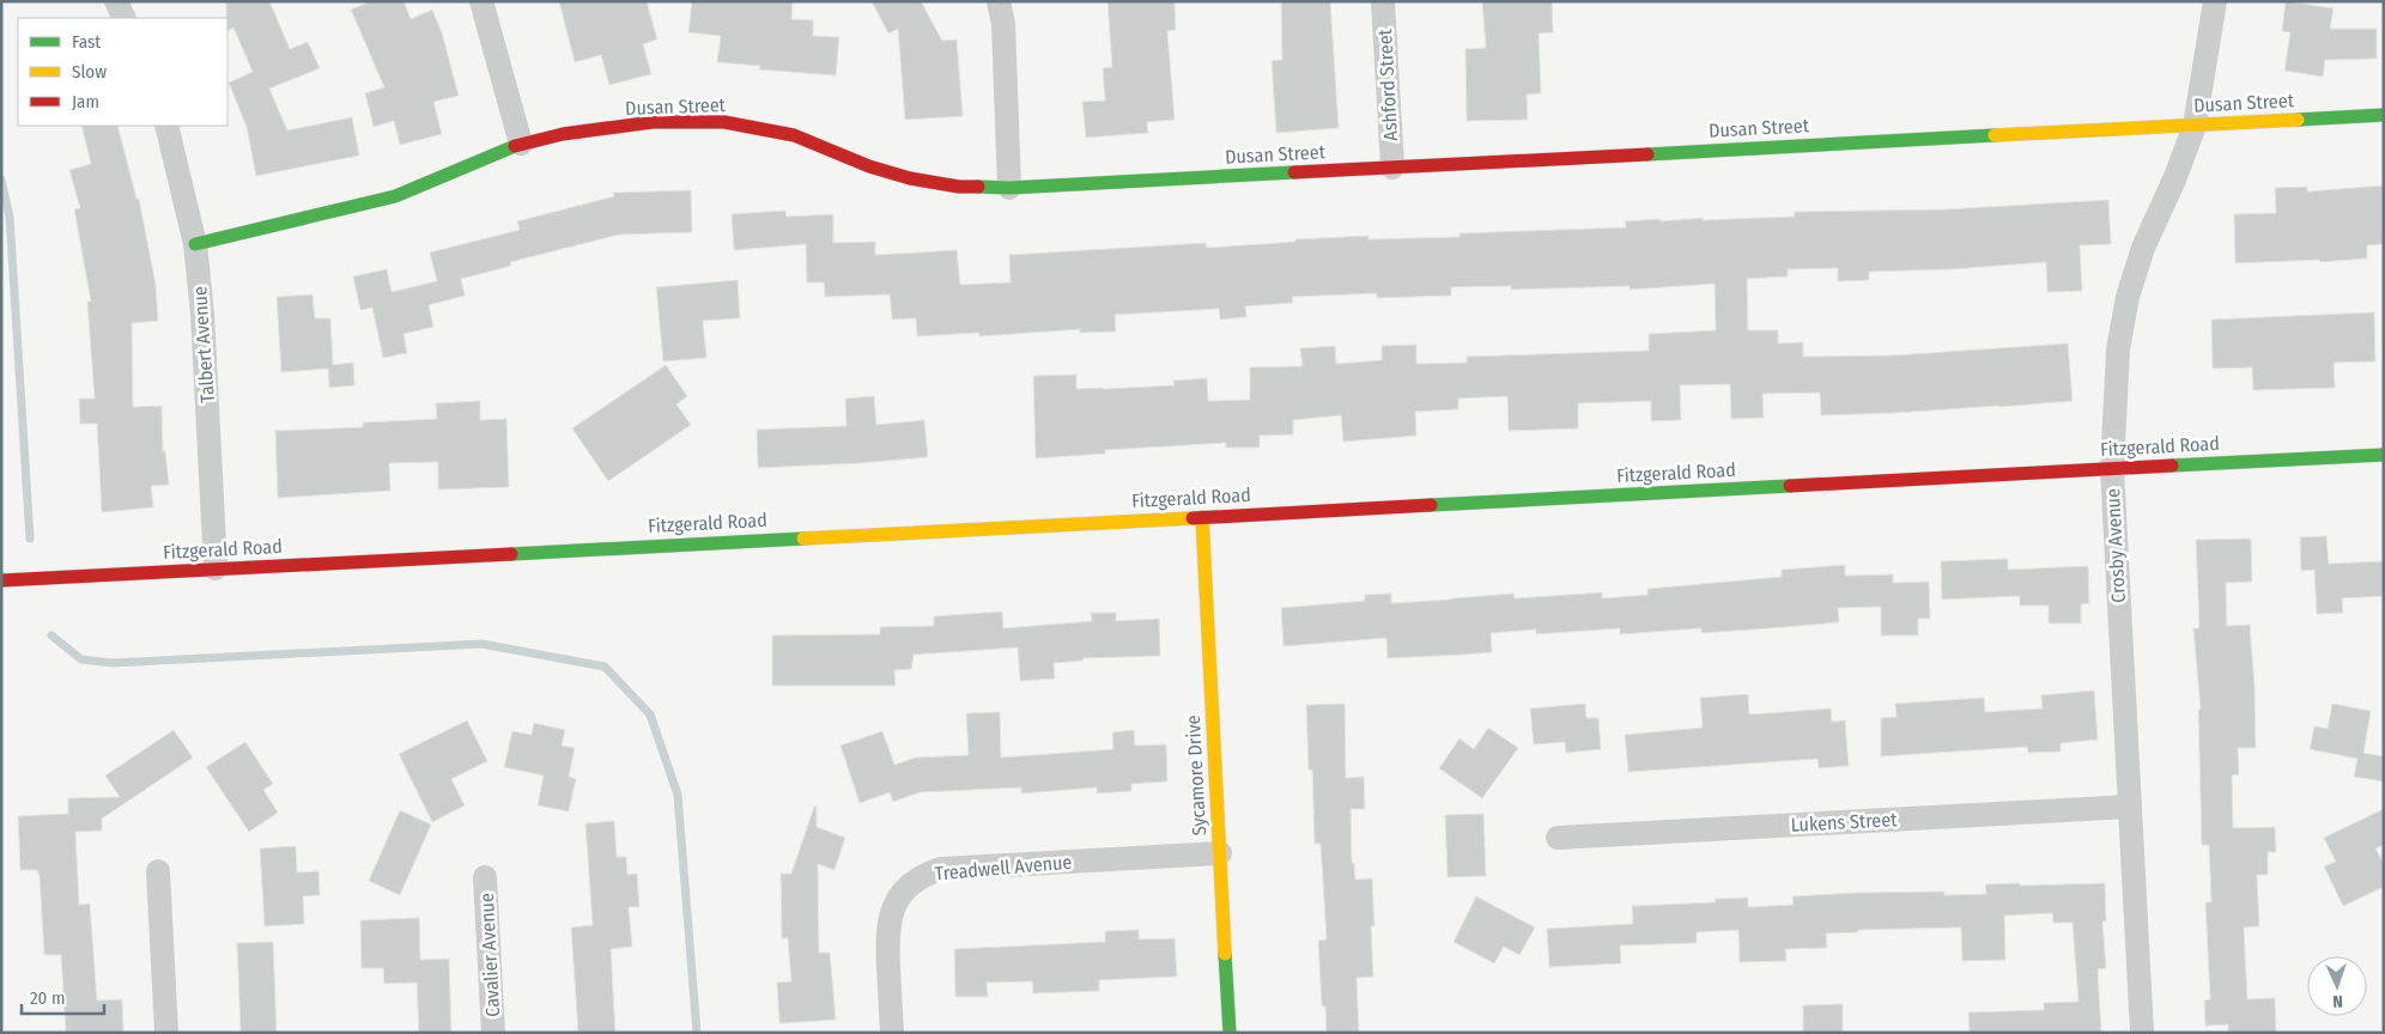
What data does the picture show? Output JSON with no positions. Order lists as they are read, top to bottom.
{
  "streets": {
    "main road": ["Dusan Street", "Fitzgerald Road", "Sycamore Drive"],
    "street": [
      "Ashford Street",
      "Talbert Avenue",
      "Crosby Avenue",
      "Lukens Street",
      "Treadwell Avenue",
      "Cavalier Avenue"
    ]
  },
  "crossings": [
    ["Ashford Street", "Dusan Street"],
    ["Dusan Street", "Talbert Avenue"],
    ["Dusan Street", "Crosby Avenue"],
    ["Talbert Avenue", "Fitzgerald Road"],
    ["Fitzgerald Road", "Crosby Avenue"],
    ["Fitzgerald Road", "Sycamore Drive"],
    ["Crosby Avenue", "Lukens Street"],
    ["Sycamore Drive", "Treadwell Avenue"]
  ],
  "legend": ["Fast", "Slow", "Jam"],
  "scale_bar": "20 m",
  "north": "bottom"
}
